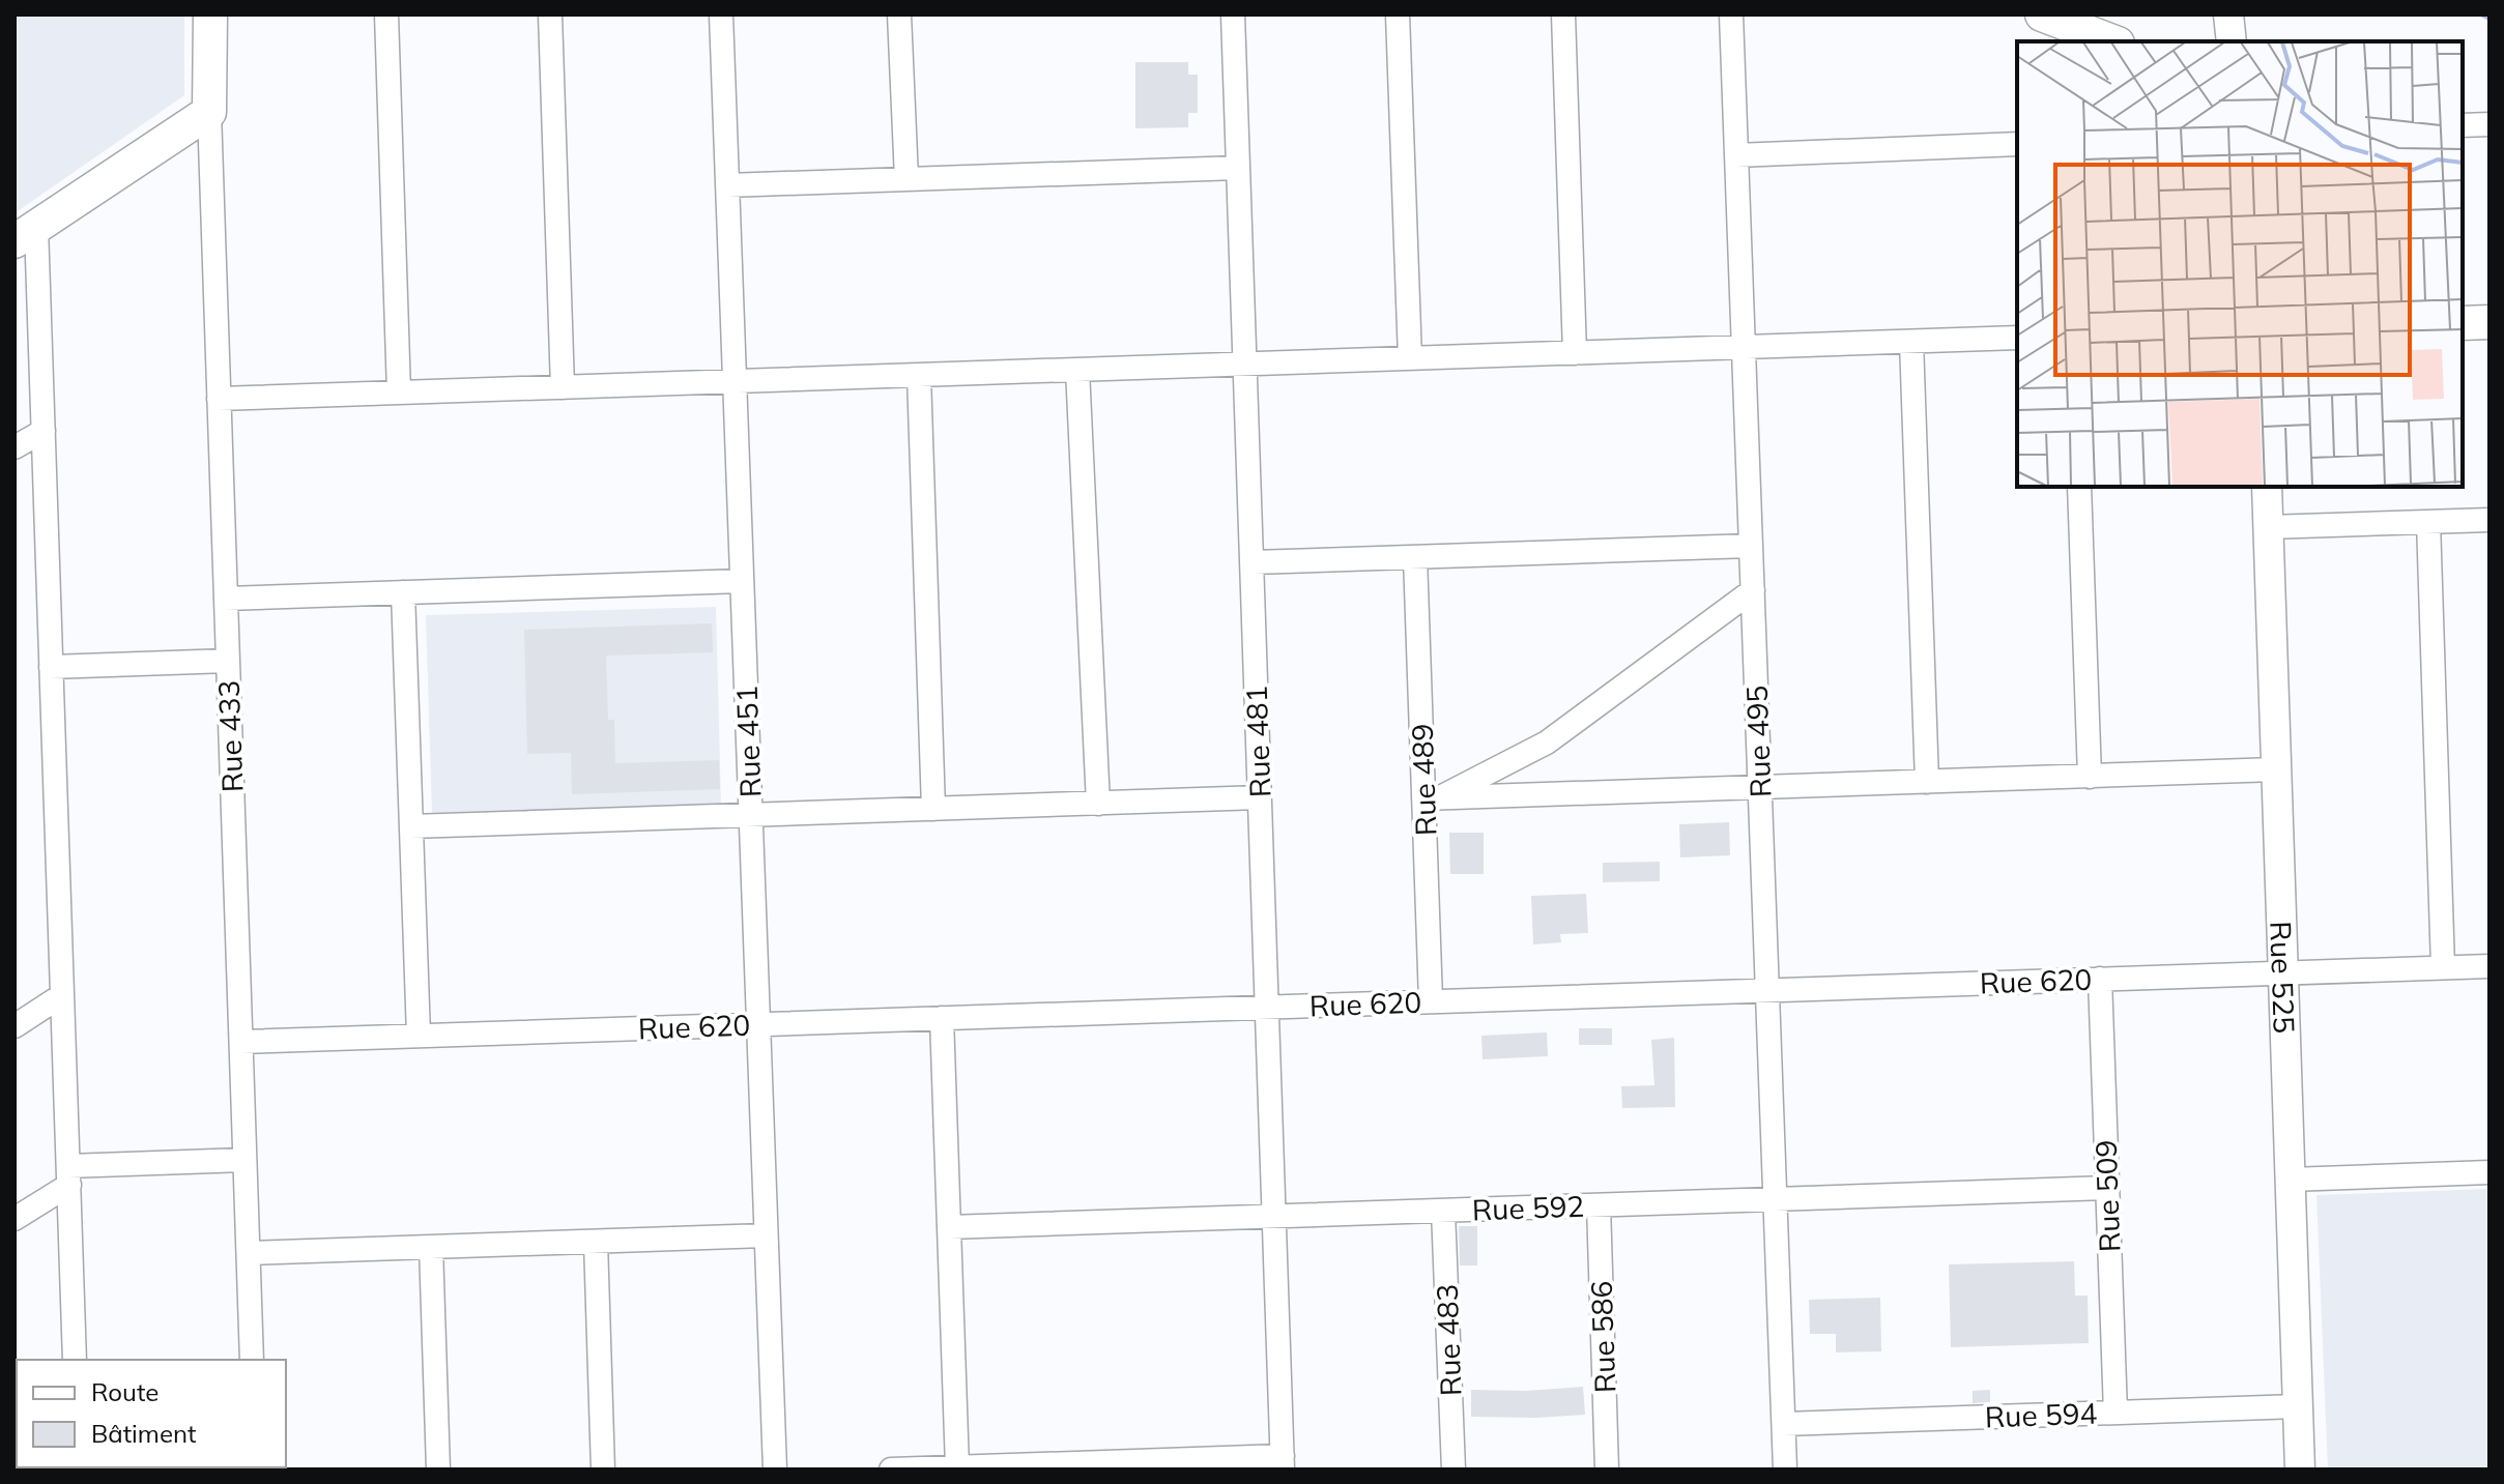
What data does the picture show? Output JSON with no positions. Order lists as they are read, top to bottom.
{
  "streets": {
    "street": [
      "Rue 433",
      "Rue 451",
      "Rue 481",
      "Rue 495",
      "Rue 489",
      "Rue 525",
      "Rue 620",
      "Rue 509",
      "Rue 592",
      "Rue 586",
      "Rue 483",
      "Rue 594"
    ]
  },
  "crossings": [
    ["Rue 433", "Rue 620"],
    ["Rue 451", "Rue 620"],
    ["Rue 481", "Rue 620"],
    ["Rue 481", "Rue 592"],
    ["Rue 495", "Rue 620"],
    ["Rue 495", "Rue 592"],
    ["Rue 495", "Rue 594"],
    ["Rue 489", "Rue 620"],
    ["Rue 525", "Rue 620"],
    ["Rue 525", "Rue 594"],
    ["Rue 620", "Rue 509"],
    ["Rue 509", "Rue 592"],
    ["Rue 509", "Rue 594"],
    ["Rue 592", "Rue 586"],
    ["Rue 592", "Rue 483"]
  ],
  "legend": ["Route", "Bâtiment"]
}
